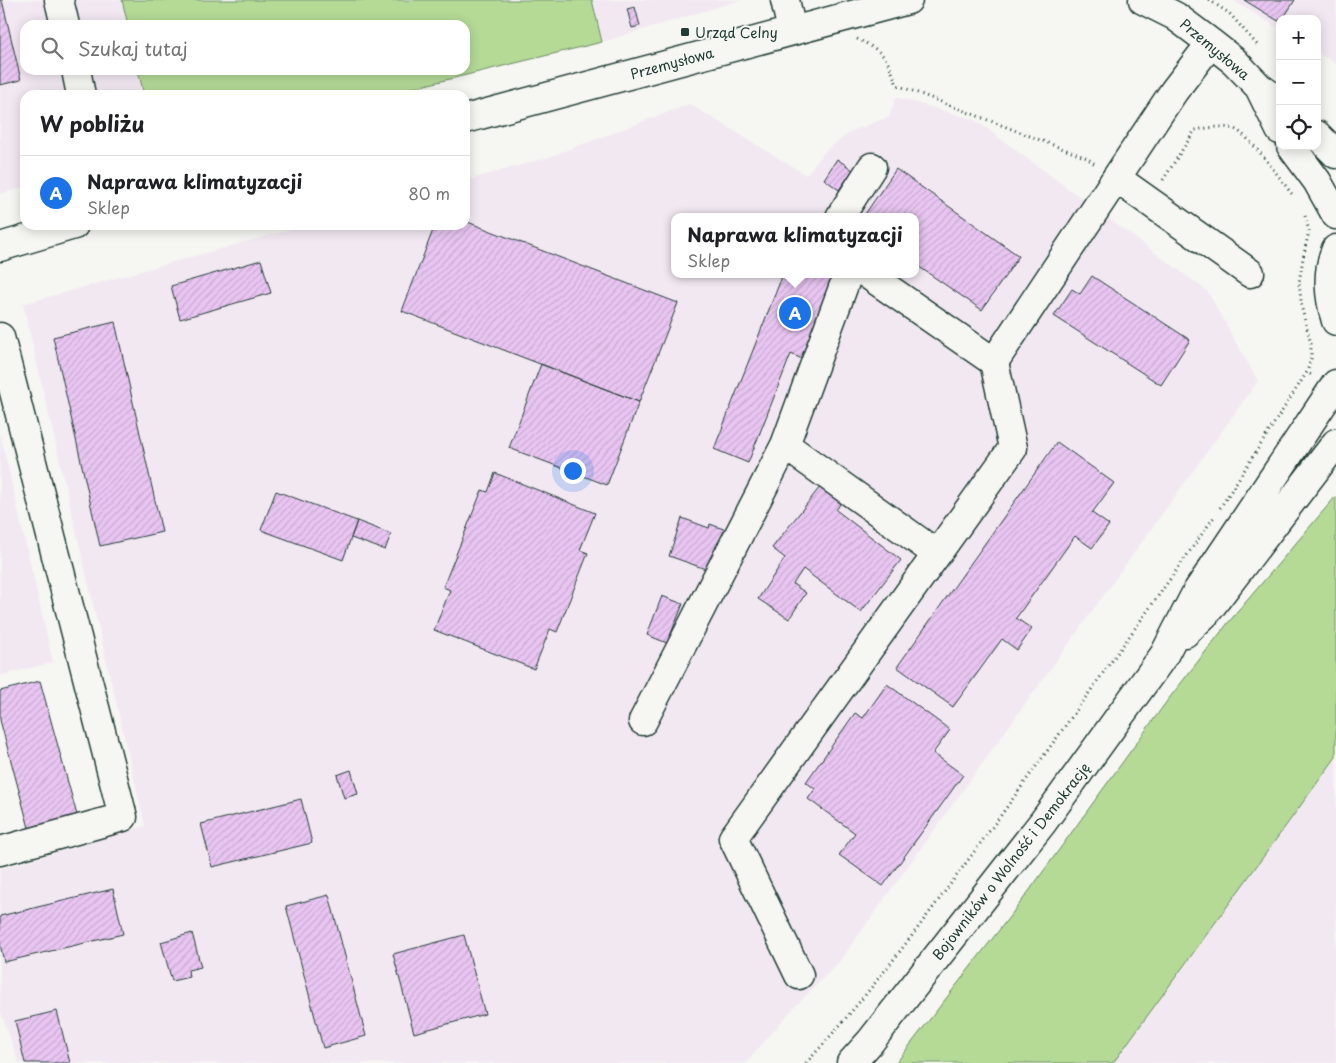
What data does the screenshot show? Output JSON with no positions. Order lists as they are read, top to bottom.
{
  "streets": {
    "street": ["Przemysłowa", "Bojowników o Wolność i Demokrację"]
  },
  "places": {
    "transit": ["Urząd Celny"]
  },
  "page": {
    "map_buttons": ["+", "−"],
    "search": "Szukaj tutaj",
    "heading": "W pobliżu",
    "list": [
      {
        "mark": "A",
        "name": "Naprawa klimatyzacji",
        "note": "Sklep",
        "value": "80 m"
      }
    ],
    "popup": ["Naprawa klimatyzacji", "Sklep"],
    "pins": "A"
  }
}
